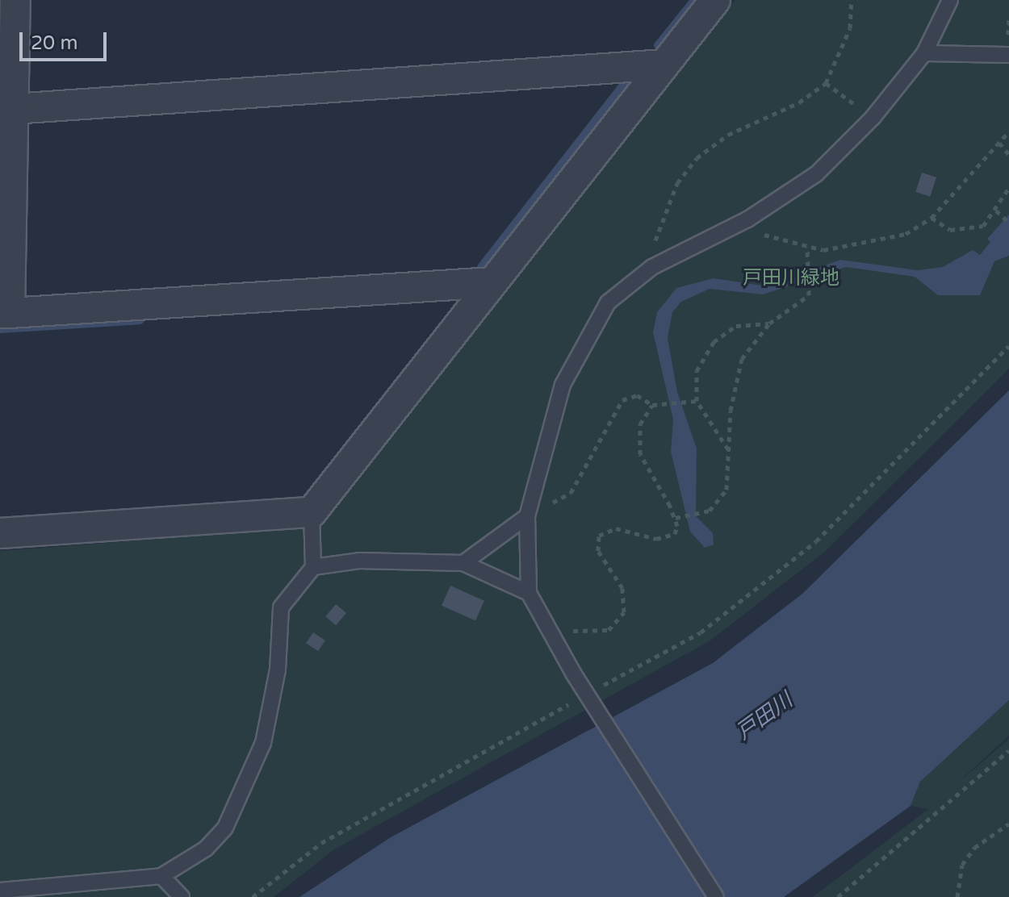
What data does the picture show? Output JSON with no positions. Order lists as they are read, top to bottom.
{
  "water": ["戸田川"],
  "parks": ["戸田川緑地"],
  "scale_bar": "20 m"
}
